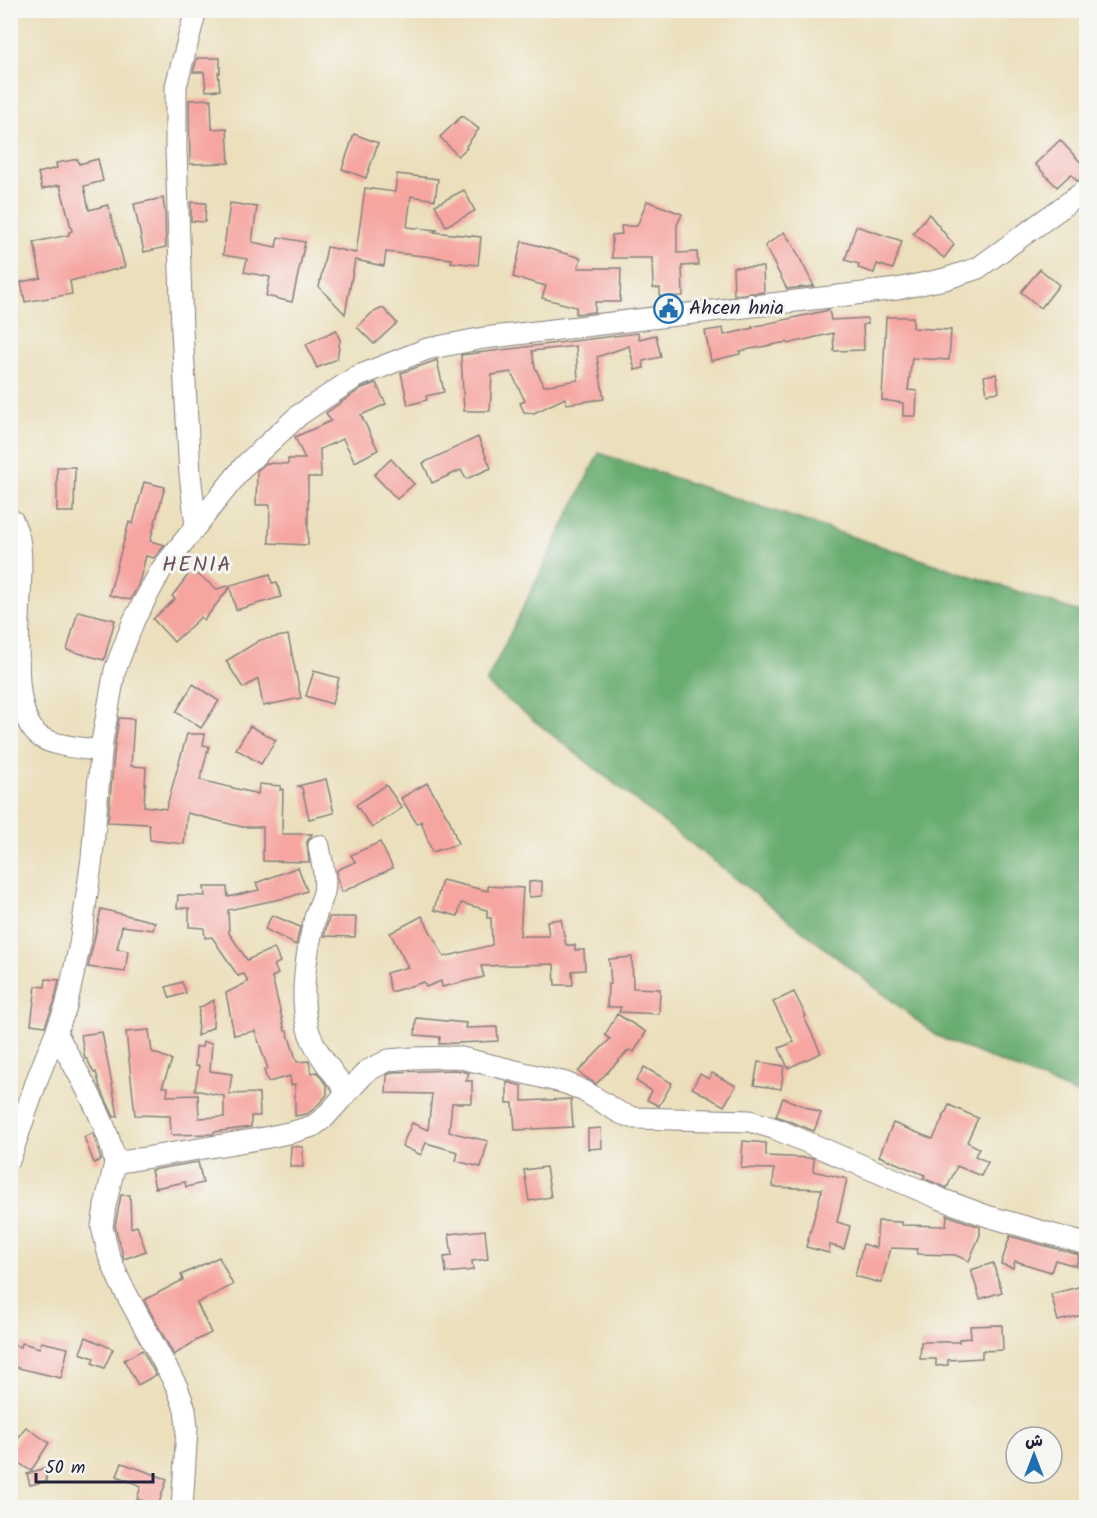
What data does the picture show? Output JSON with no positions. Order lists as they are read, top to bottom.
{
  "districts": ["HENIA"],
  "places": {
    "public building": ["Ahcen hnia"]
  },
  "scale_bar": "50 m",
  "north": "top"
}
